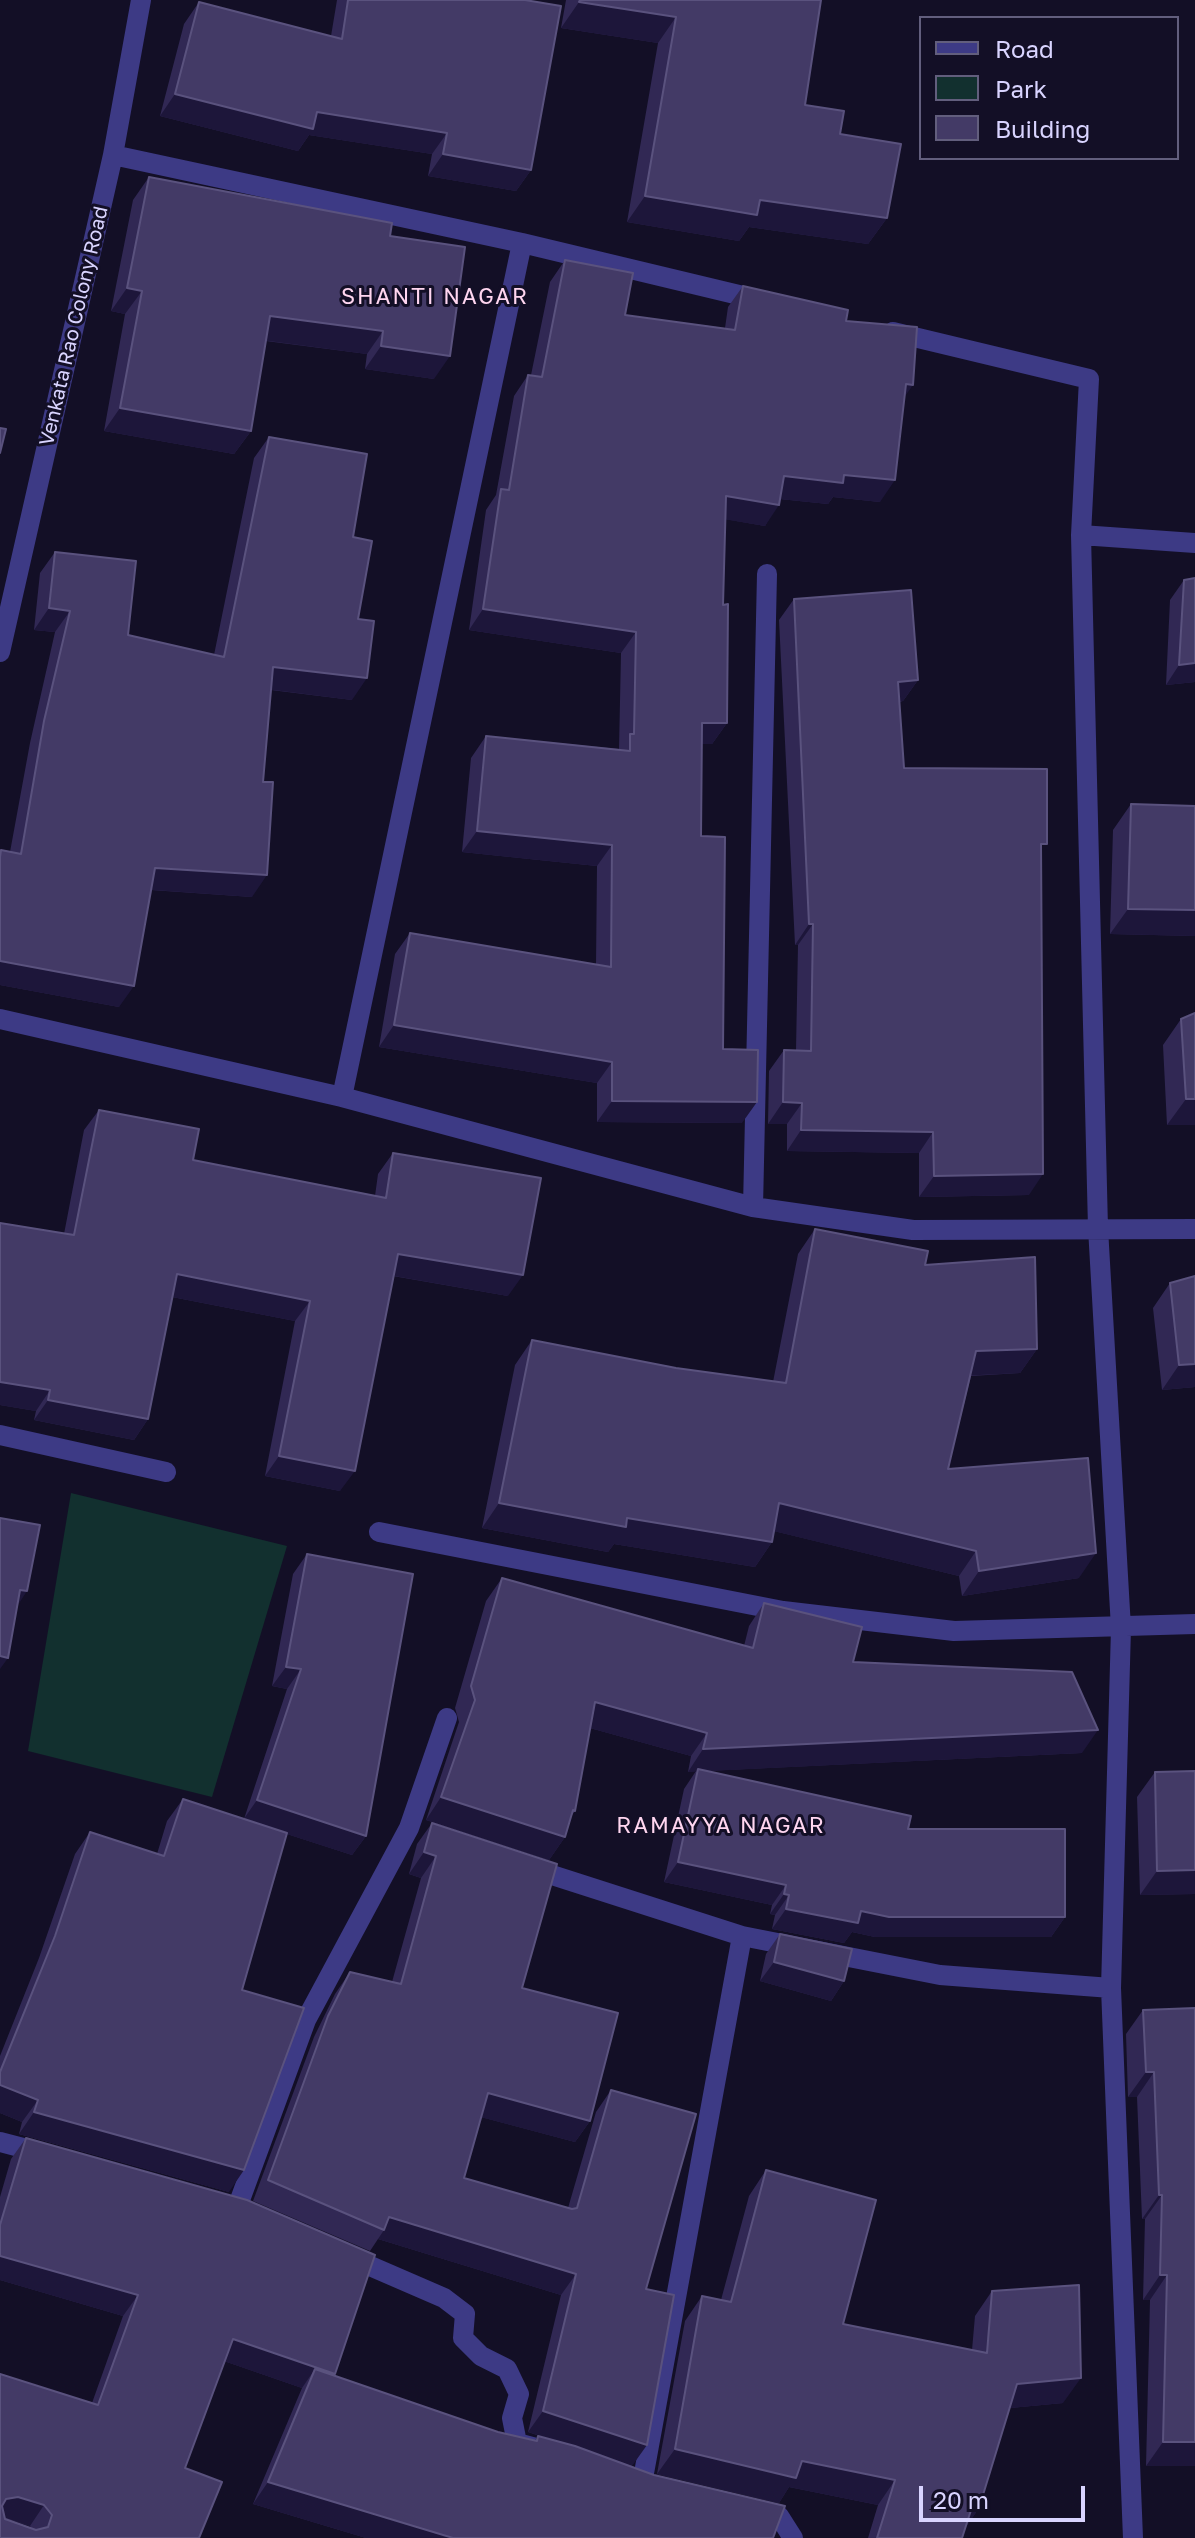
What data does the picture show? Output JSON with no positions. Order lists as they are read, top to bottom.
{
  "streets": {
    "street": ["Venkata Rao Colony Road"]
  },
  "districts": ["SHANTI NAGAR", "RAMAYYA NAGAR"],
  "legend": ["Road", "Park", "Building"],
  "scale_bar": "20 m"
}
